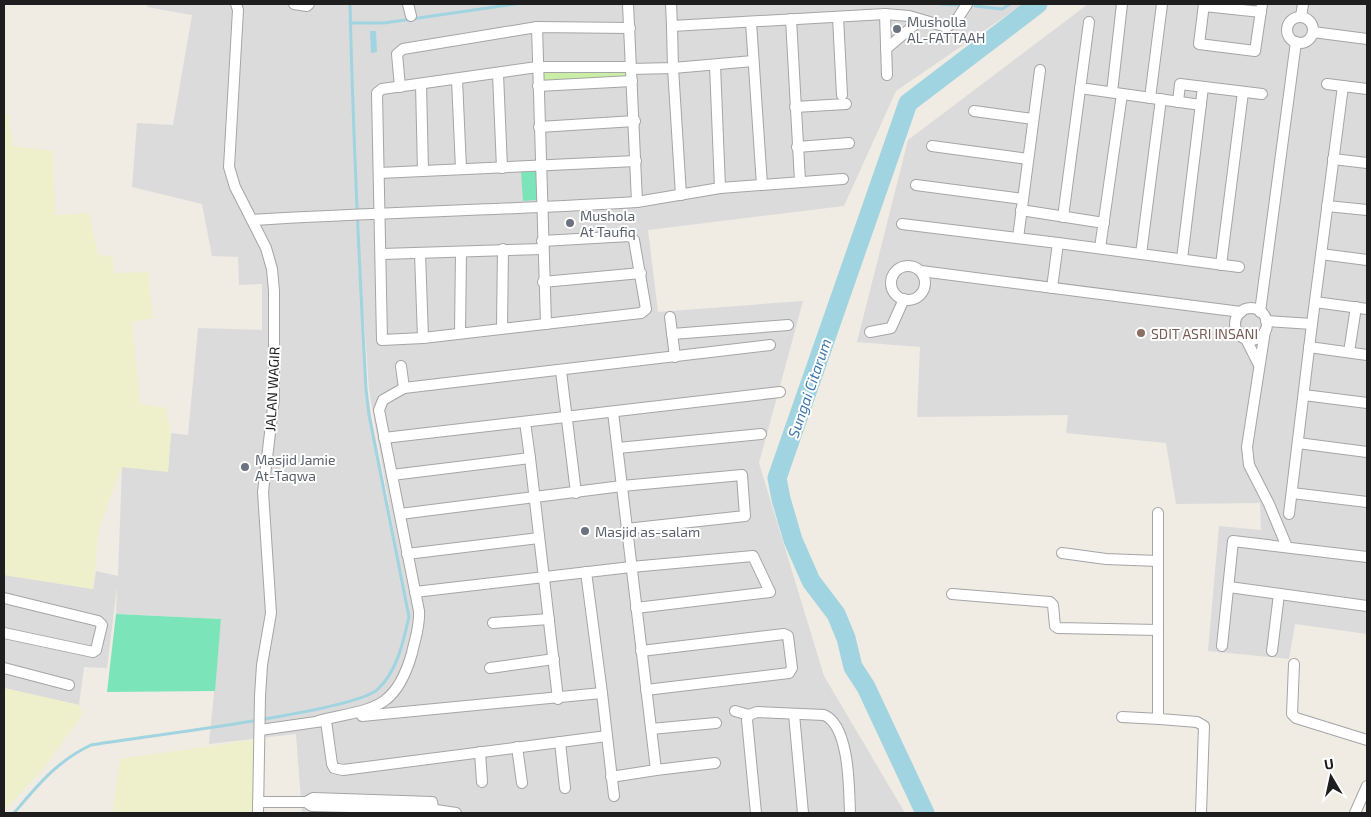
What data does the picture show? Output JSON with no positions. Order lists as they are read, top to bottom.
{
  "streets": {
    "street": ["JALAN WAGIR"]
  },
  "water": ["Sungai Citarum"],
  "places": [
    "Musholla AL-FATTAAH",
    "Mushola At Taufiq",
    "SDIT ASRI INSANI",
    "Masjid Jamie At-Taqwa",
    "Masjid as-salam"
  ],
  "north": "top"
}
